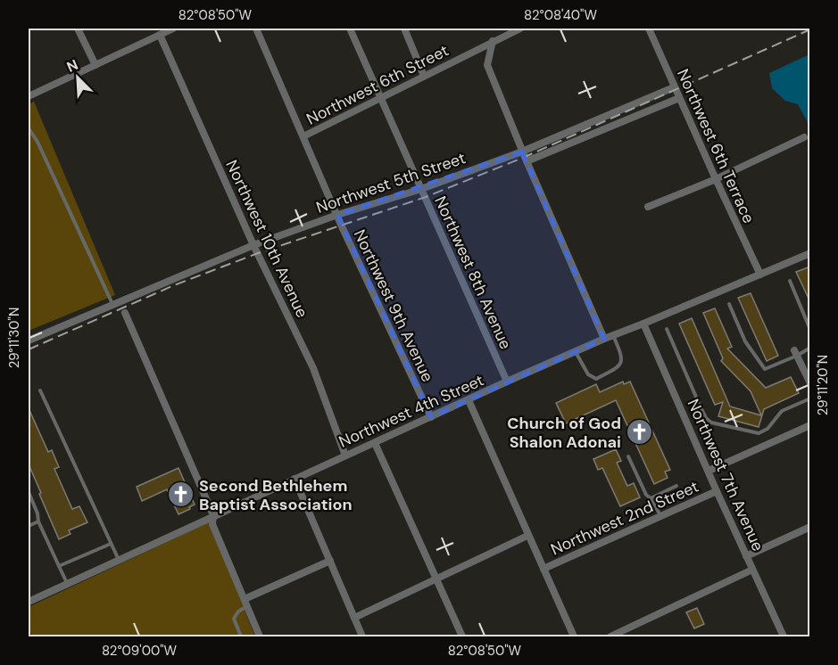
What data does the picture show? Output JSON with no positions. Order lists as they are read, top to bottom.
{
  "streets": {
    "street": [
      "Northwest 6th Street",
      "Northwest 6th Terrace",
      "Northwest 5th Street",
      "Northwest 10th Avenue",
      "Northwest 8th Avenue",
      "Northwest 9th Avenue",
      "Northwest 4th Street",
      "Northwest 7th Avenue",
      "Northwest 2nd Street"
    ]
  },
  "crossings": [
    ["Northwest 6th Street", "Northwest 8th Avenue"],
    ["Northwest 6th Street", "Northwest 9th Avenue"],
    ["Northwest 6th Terrace", "Northwest 5th Street"],
    ["Northwest 6th Terrace", "Northwest 4th Street"],
    ["Northwest 5th Street", "Northwest 10th Avenue"],
    ["Northwest 5th Street", "Northwest 8th Avenue"],
    ["Northwest 5th Street", "Northwest 9th Avenue"],
    ["Northwest 10th Avenue", "Northwest 4th Street"],
    ["Northwest 8th Avenue", "Northwest 4th Street"],
    ["Northwest 9th Avenue", "Northwest 4th Street"],
    ["Northwest 4th Street", "Northwest 7th Avenue"],
    ["Northwest 7th Avenue", "Northwest 2nd Street"]
  ],
  "places": {
    "church": ["Church of God Shalon Adonai", "Second Bethlehem Baptist Association"]
  },
  "north": "top left",
  "coordinates": [
    "82°08'50\"W",
    "82°08'40\"W",
    "29°11'30\"N",
    "29°11'20\"N",
    "82°09'00\"W"
  ]
}
